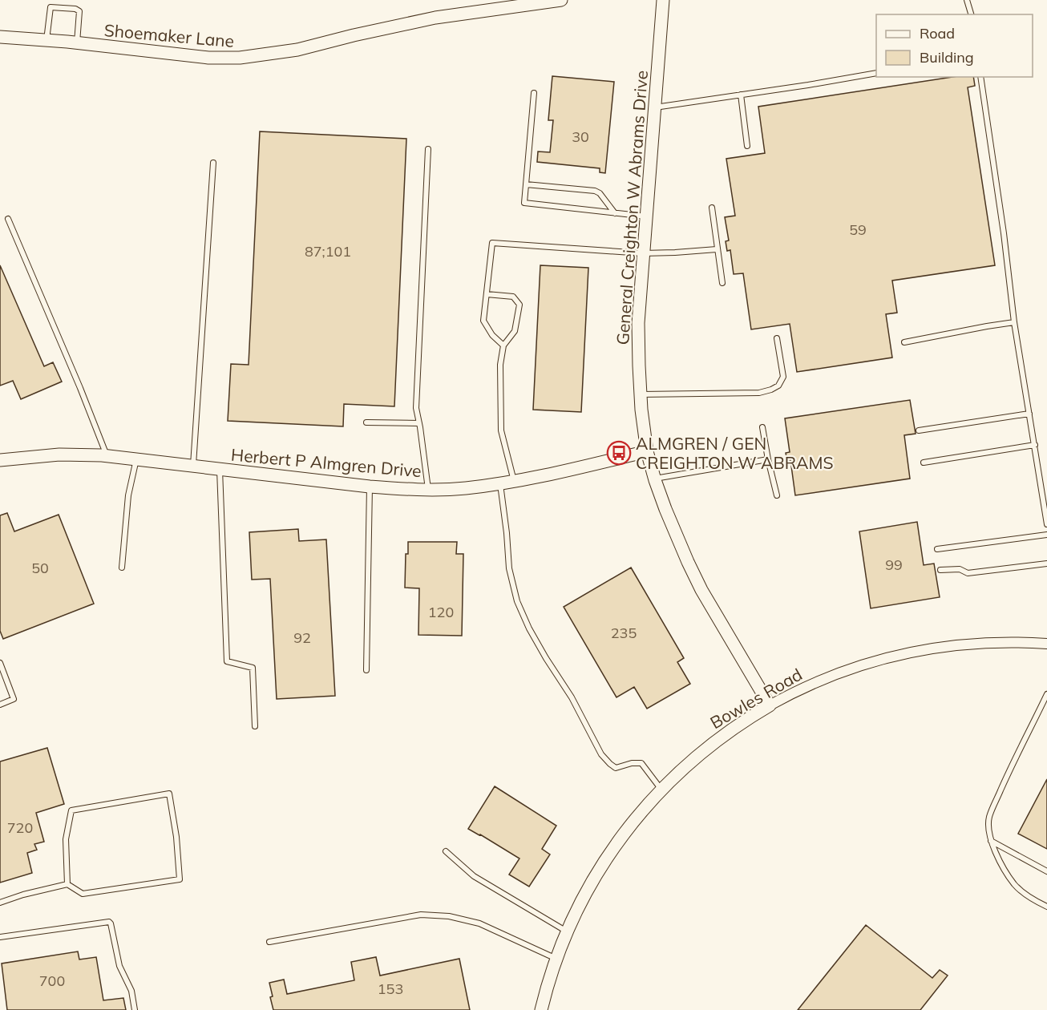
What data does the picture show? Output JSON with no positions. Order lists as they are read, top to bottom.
{
  "streets": {
    "street": [
      "Shoemaker Lane",
      "General Creighton W Abrams Drive",
      "Herbert P Almgren Drive",
      "Bowles Road"
    ]
  },
  "crossings": [
    ["General Creighton W Abrams Drive", "Herbert P Almgren Drive"],
    ["General Creighton W Abrams Drive", "Bowles Road"]
  ],
  "places": {
    "bus stop": ["ALMGREN / GEN CREIGHTON W ABRAMS"]
  },
  "house_numbers": [
    "30",
    "59",
    "87;101",
    "99",
    "50",
    "120",
    "235",
    "92",
    "720",
    "700",
    "153"
  ],
  "legend": ["Road", "Building"]
}
